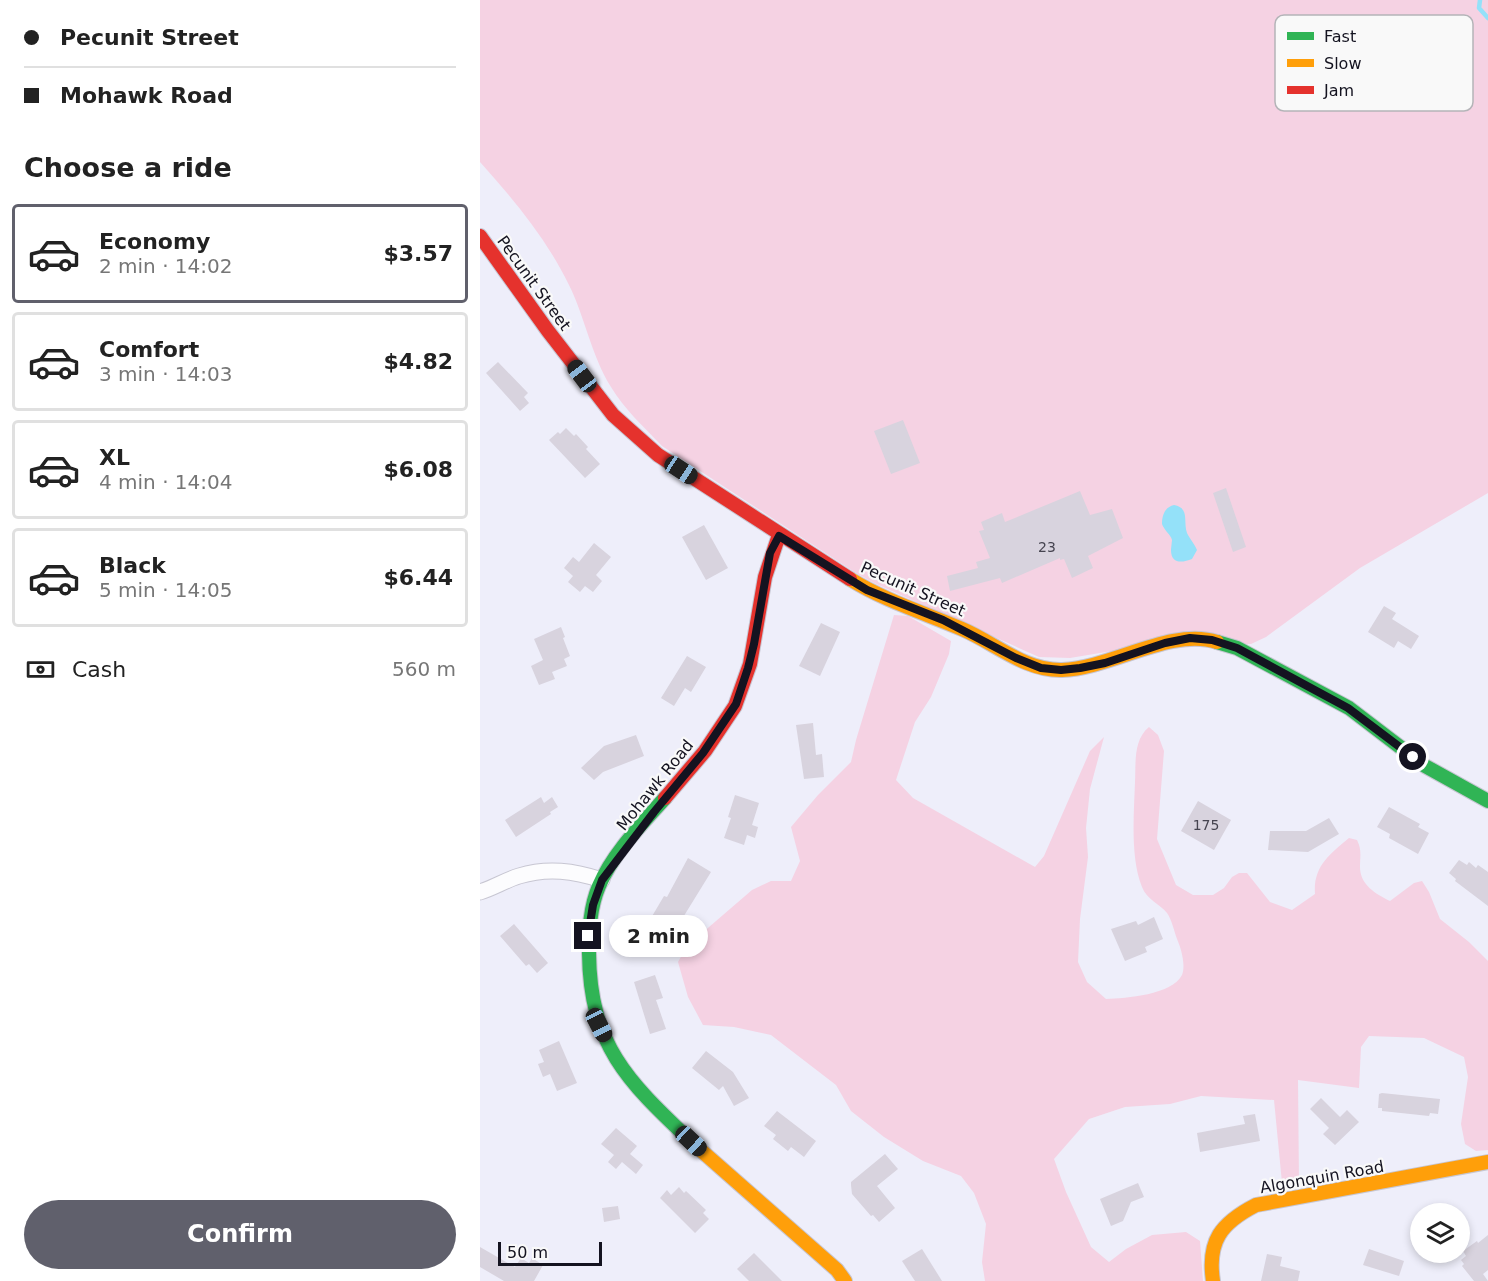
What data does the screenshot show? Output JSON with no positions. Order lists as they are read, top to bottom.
{
  "streets": {
    "street": ["Pecunit Street", "Mohawk Road", "Algonquin Road"]
  },
  "crossings": [
    ["Pecunit Street", "Mohawk Road"]
  ],
  "house_numbers": ["23", "175"],
  "legend": ["Fast", "Slow", "Jam"],
  "scale_bar": "50 m",
  "page": {
    "banner": ["Pecunit Street", "Mohawk Road"],
    "heading": "Choose a ride",
    "list": [
      {
        "name": "Economy",
        "note": "2 min · 14:02",
        "value": "$3.57"
      },
      {
        "name": "Comfort",
        "note": "3 min · 14:03",
        "value": "$4.82"
      },
      {
        "name": "XL",
        "note": "4 min · 14:04",
        "value": "$6.08"
      },
      {
        "name": "Black",
        "note": "5 min · 14:05",
        "value": "$6.44"
      }
    ],
    "pay": ["Cash", "560 m"],
    "bubble": "2 min",
    "buttons": "Confirm",
    "scale": "50 m"
  }
}
